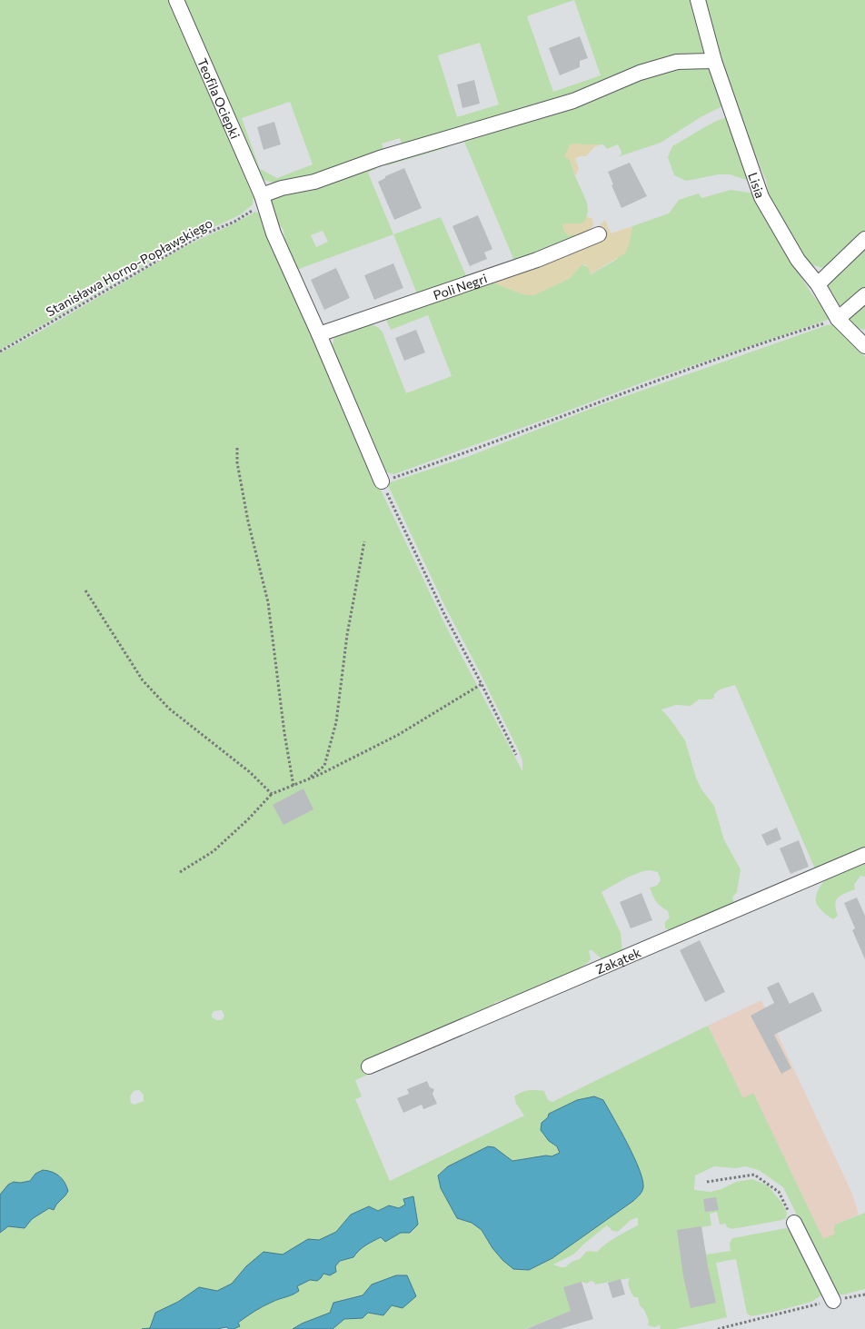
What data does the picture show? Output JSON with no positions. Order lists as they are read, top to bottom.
{
  "streets": {
    "street": [
      "Teofila Ociepki",
      "Lisia",
      "Poli Negri",
      "Zakątek"
    ],
    "path": ["Stanisława Horno-Popławskiego"]
  },
  "crossings": [
    ["Teofila Ociepki", "Stanisława Horno-Popławskiego"],
    ["Teofila Ociepki", "Poli Negri"]
  ]
}
